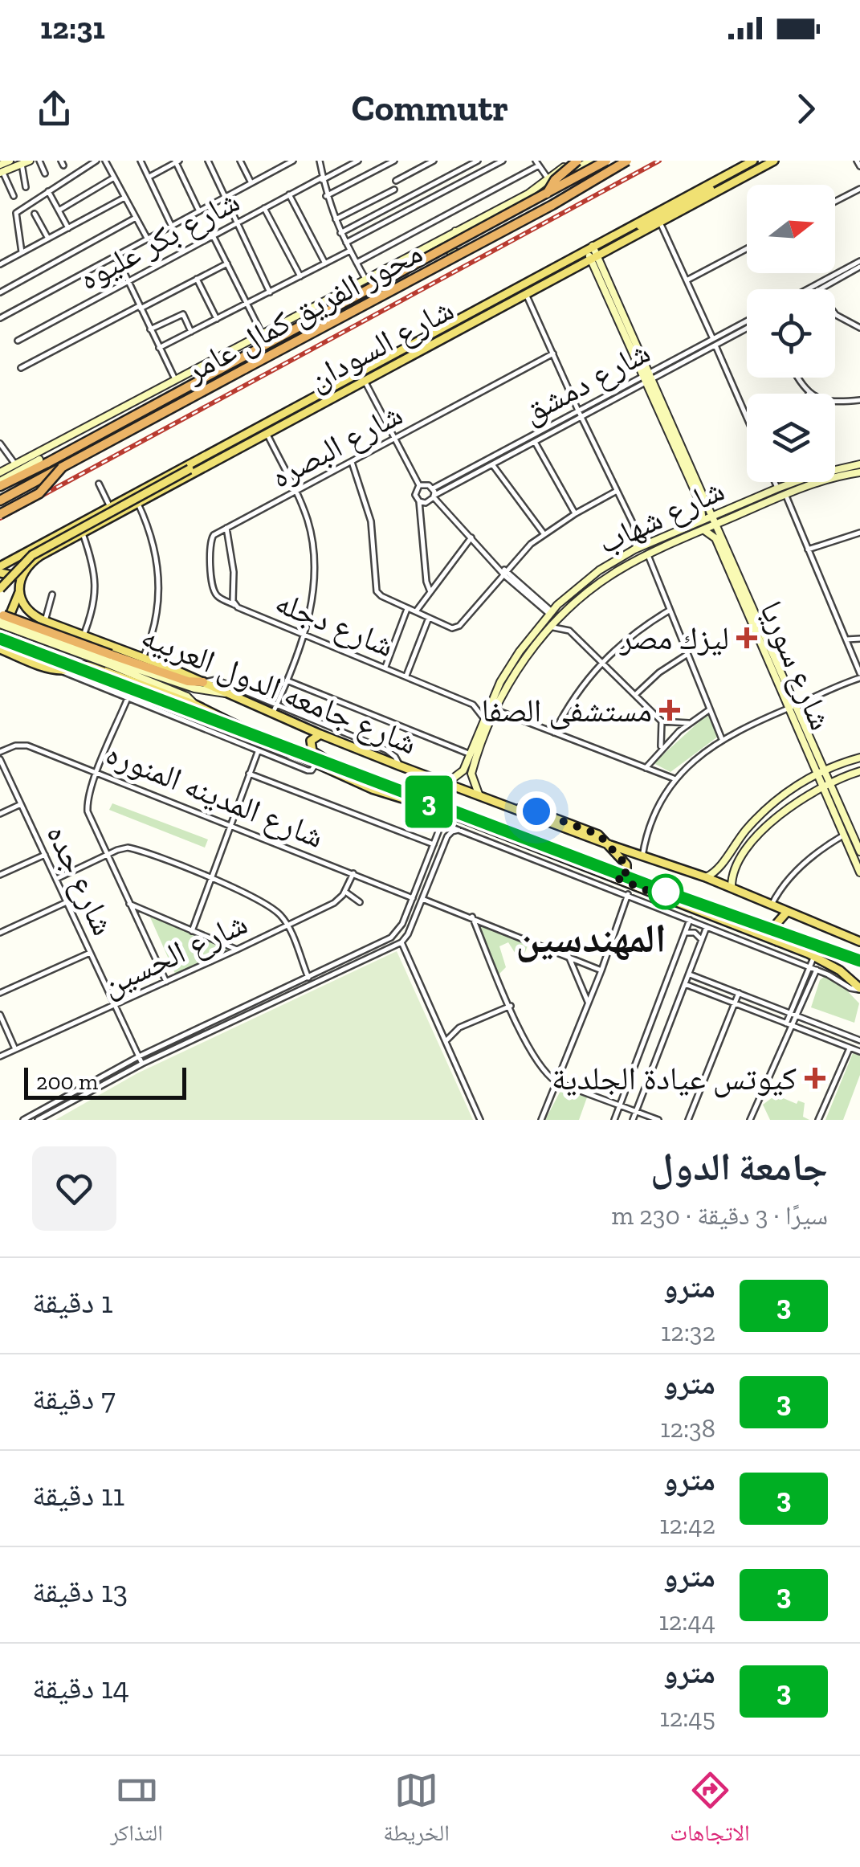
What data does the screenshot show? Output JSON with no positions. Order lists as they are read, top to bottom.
{
  "streets": {
    "highway": ["محور الفريق كمال عامر"],
    "main road": ["شارع السودان", "شارع جامعه الدول العربيه"],
    "street": [
      "شارع بكر عليوه",
      "شارع دمشق",
      "شارع البصره",
      "شارع شهاب",
      "شارع دجله",
      "شارع سوريا",
      "شارع المدينه المنوره",
      "شارع جده",
      "شارع الحسين"
    ]
  },
  "crossings": [
    ["شارع السودان", "شارع سوريا"],
    ["شارع دمشق", "شارع سوريا"],
    ["شارع البصره", "شارع دجله"],
    ["شارع شهاب", "شارع دجله"],
    ["شارع شهاب", "شارع سوريا"],
    ["شارع شهاب", "شارع جامعه الدول العربيه"],
    ["شارع المدينه المنوره", "شارع الحسين"],
    ["شارع جده", "شارع الحسين"]
  ],
  "districts": ["المهندسين"],
  "places": {
    "health": ["ليزك مصر", "مستشفى الصفا", "كيوتس عيادة الجلدية"]
  },
  "lines": ["metro line 3"],
  "scale_bar": "200 m",
  "north": "right",
  "page": {
    "status": "12:31",
    "header": "Commutr",
    "on_map": "3",
    "scale": "200 m",
    "heading": ["جامعة الدول", "سيرًا · 3 دقيقة · 230 m"],
    "list": [
      {
        "mark": "3",
        "name": "مترو",
        "note": "12:32",
        "value": "1 دقيقة"
      },
      {
        "mark": "3",
        "name": "مترو",
        "note": "12:38",
        "value": "7 دقيقة"
      },
      {
        "mark": "3",
        "name": "مترو",
        "note": "12:42",
        "value": "11 دقيقة"
      },
      {
        "mark": "3",
        "name": "مترو",
        "note": "12:44",
        "value": "13 دقيقة"
      },
      {
        "mark": "3",
        "name": "مترو",
        "note": "12:45",
        "value": "14 دقيقة"
      }
    ],
    "tabs": ["الاتجاهات", "الخريطة", "التذاكر"]
  }
}
